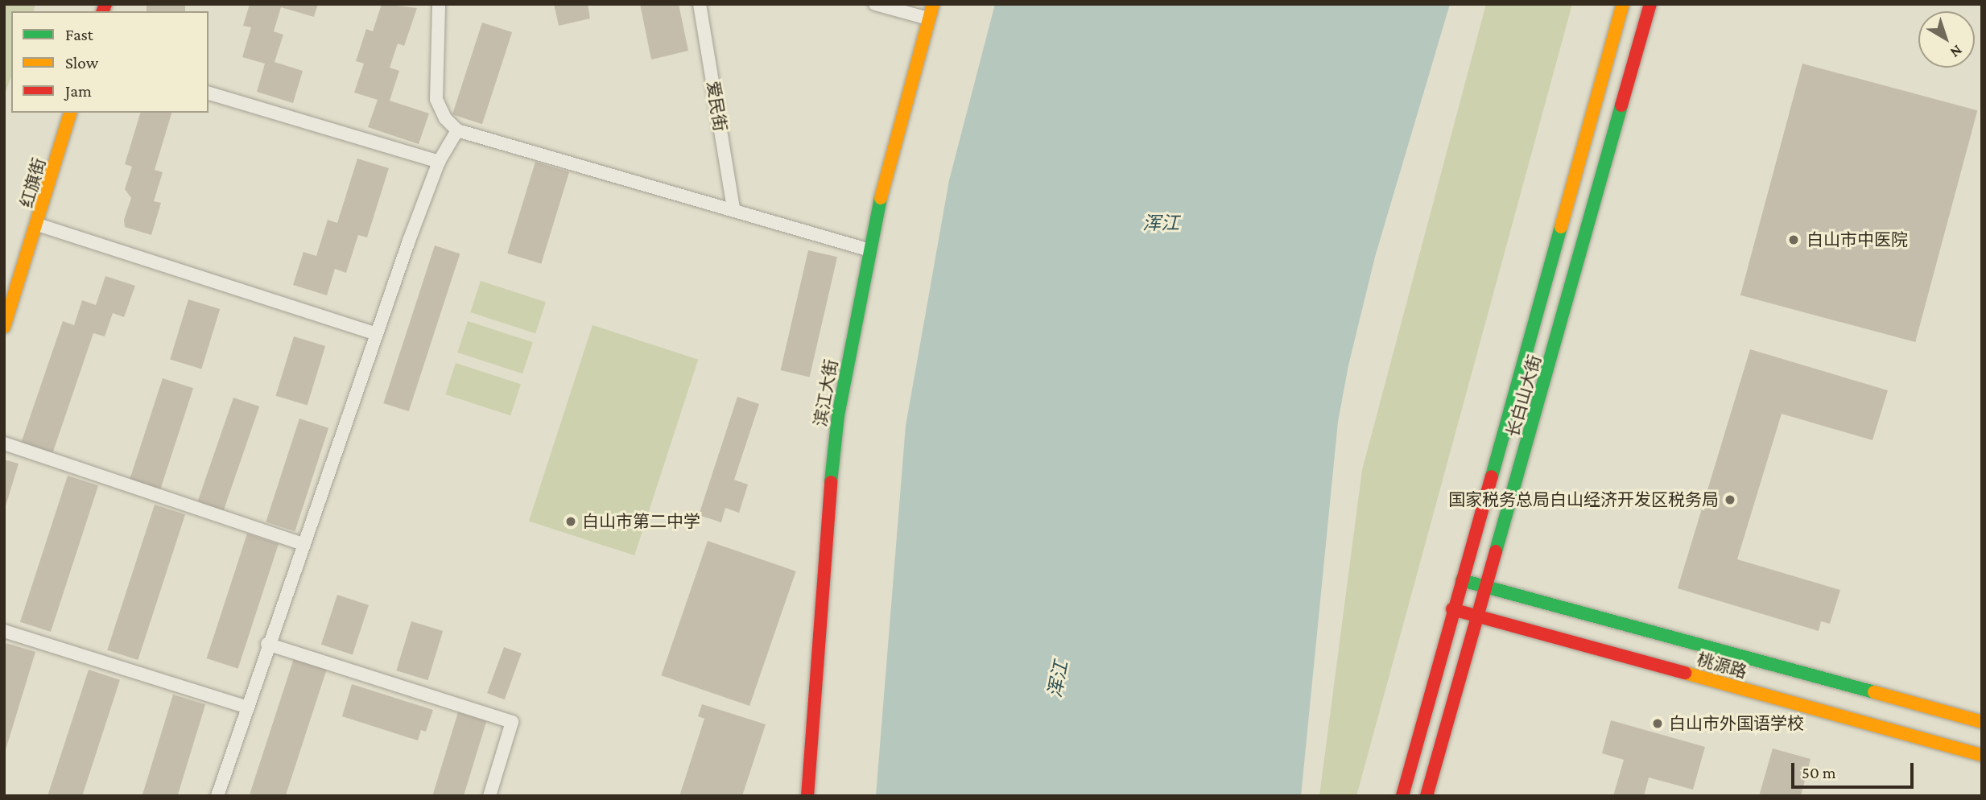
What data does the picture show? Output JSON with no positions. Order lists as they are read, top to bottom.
{
  "streets": {
    "street": [
      "爱民街",
      "红旗街",
      "滨江大街",
      "长白山大街",
      "桃源路"
    ]
  },
  "crossings": [
    ["长白山大街", "桃源路"]
  ],
  "water": ["浑江"],
  "places": [
    "白山市中医院",
    "国家税务总局白山经济开发区税务局",
    "白山市第二中学",
    "白山市外国语学校"
  ],
  "legend": ["Fast", "Slow", "Jam"],
  "scale_bar": "50 m",
  "north": "bottom right"
}
